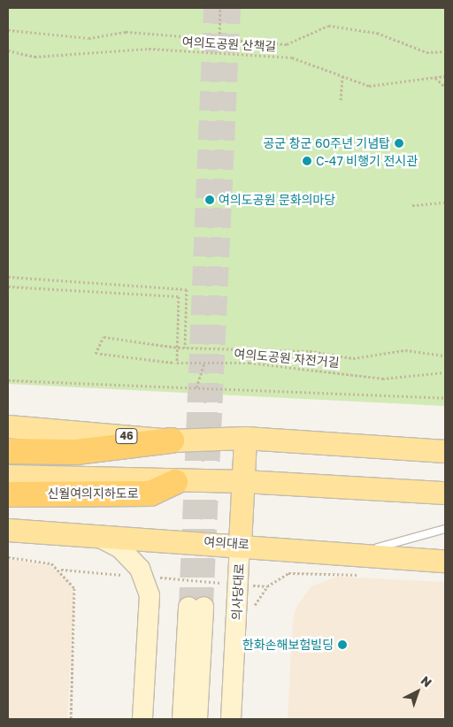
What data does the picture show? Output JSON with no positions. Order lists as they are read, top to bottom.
{
  "streets": {
    "highway": ["신월여의지하도로"],
    "main road": ["46", "여의대로", "의사당대로"],
    "path": ["여의도공원 산책길", "여의도공원 자전거길"]
  },
  "crossings": [
    ["46", "의사당대로"],
    ["여의대로", "의사당대로"]
  ],
  "places": [
    "공군 창군 60주년 기념탑",
    "C-47 비행기 전시관",
    "여의도공원 문화의마당",
    "한화손해보험빌딩"
  ],
  "north": "top right"
}
